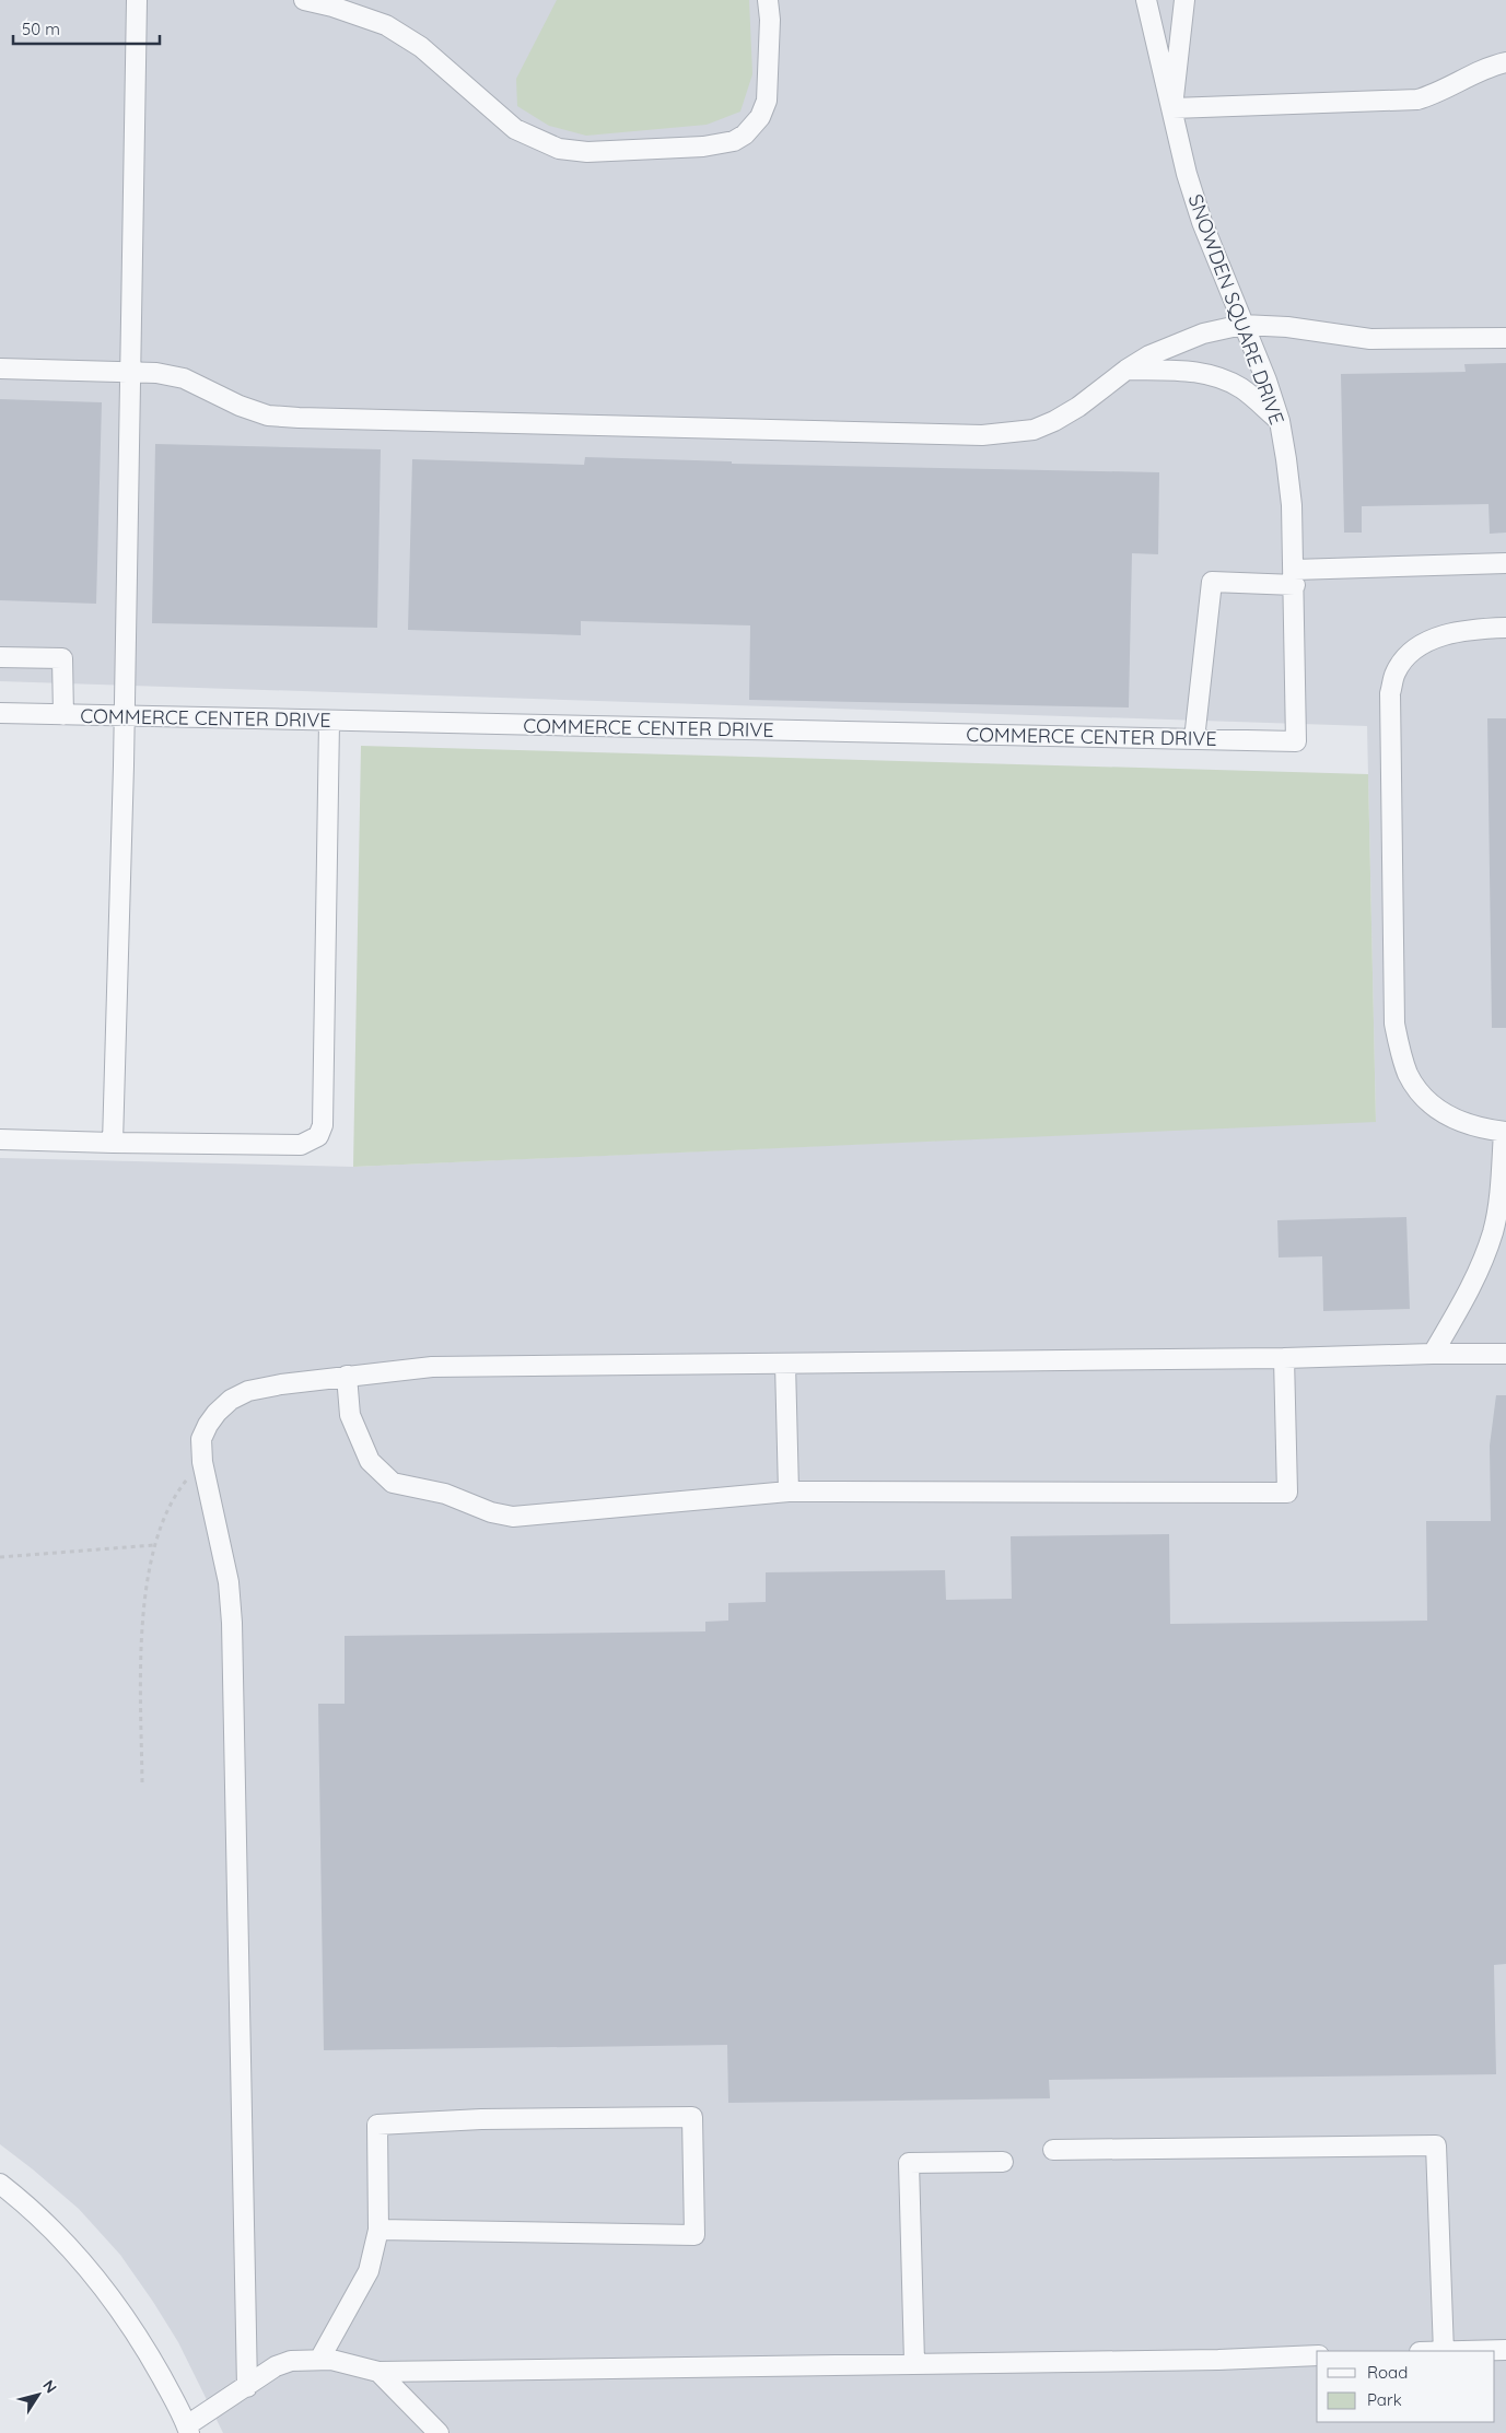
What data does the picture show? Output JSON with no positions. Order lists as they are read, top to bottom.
{
  "streets": {
    "street": ["SNOWDEN SQUARE DRIVE", "COMMERCE CENTER DRIVE"]
  },
  "crossings": [
    ["SNOWDEN SQUARE DRIVE", "COMMERCE CENTER DRIVE"]
  ],
  "legend": ["Road", "Park"],
  "scale_bar": "50 m",
  "north": "top right"
}
